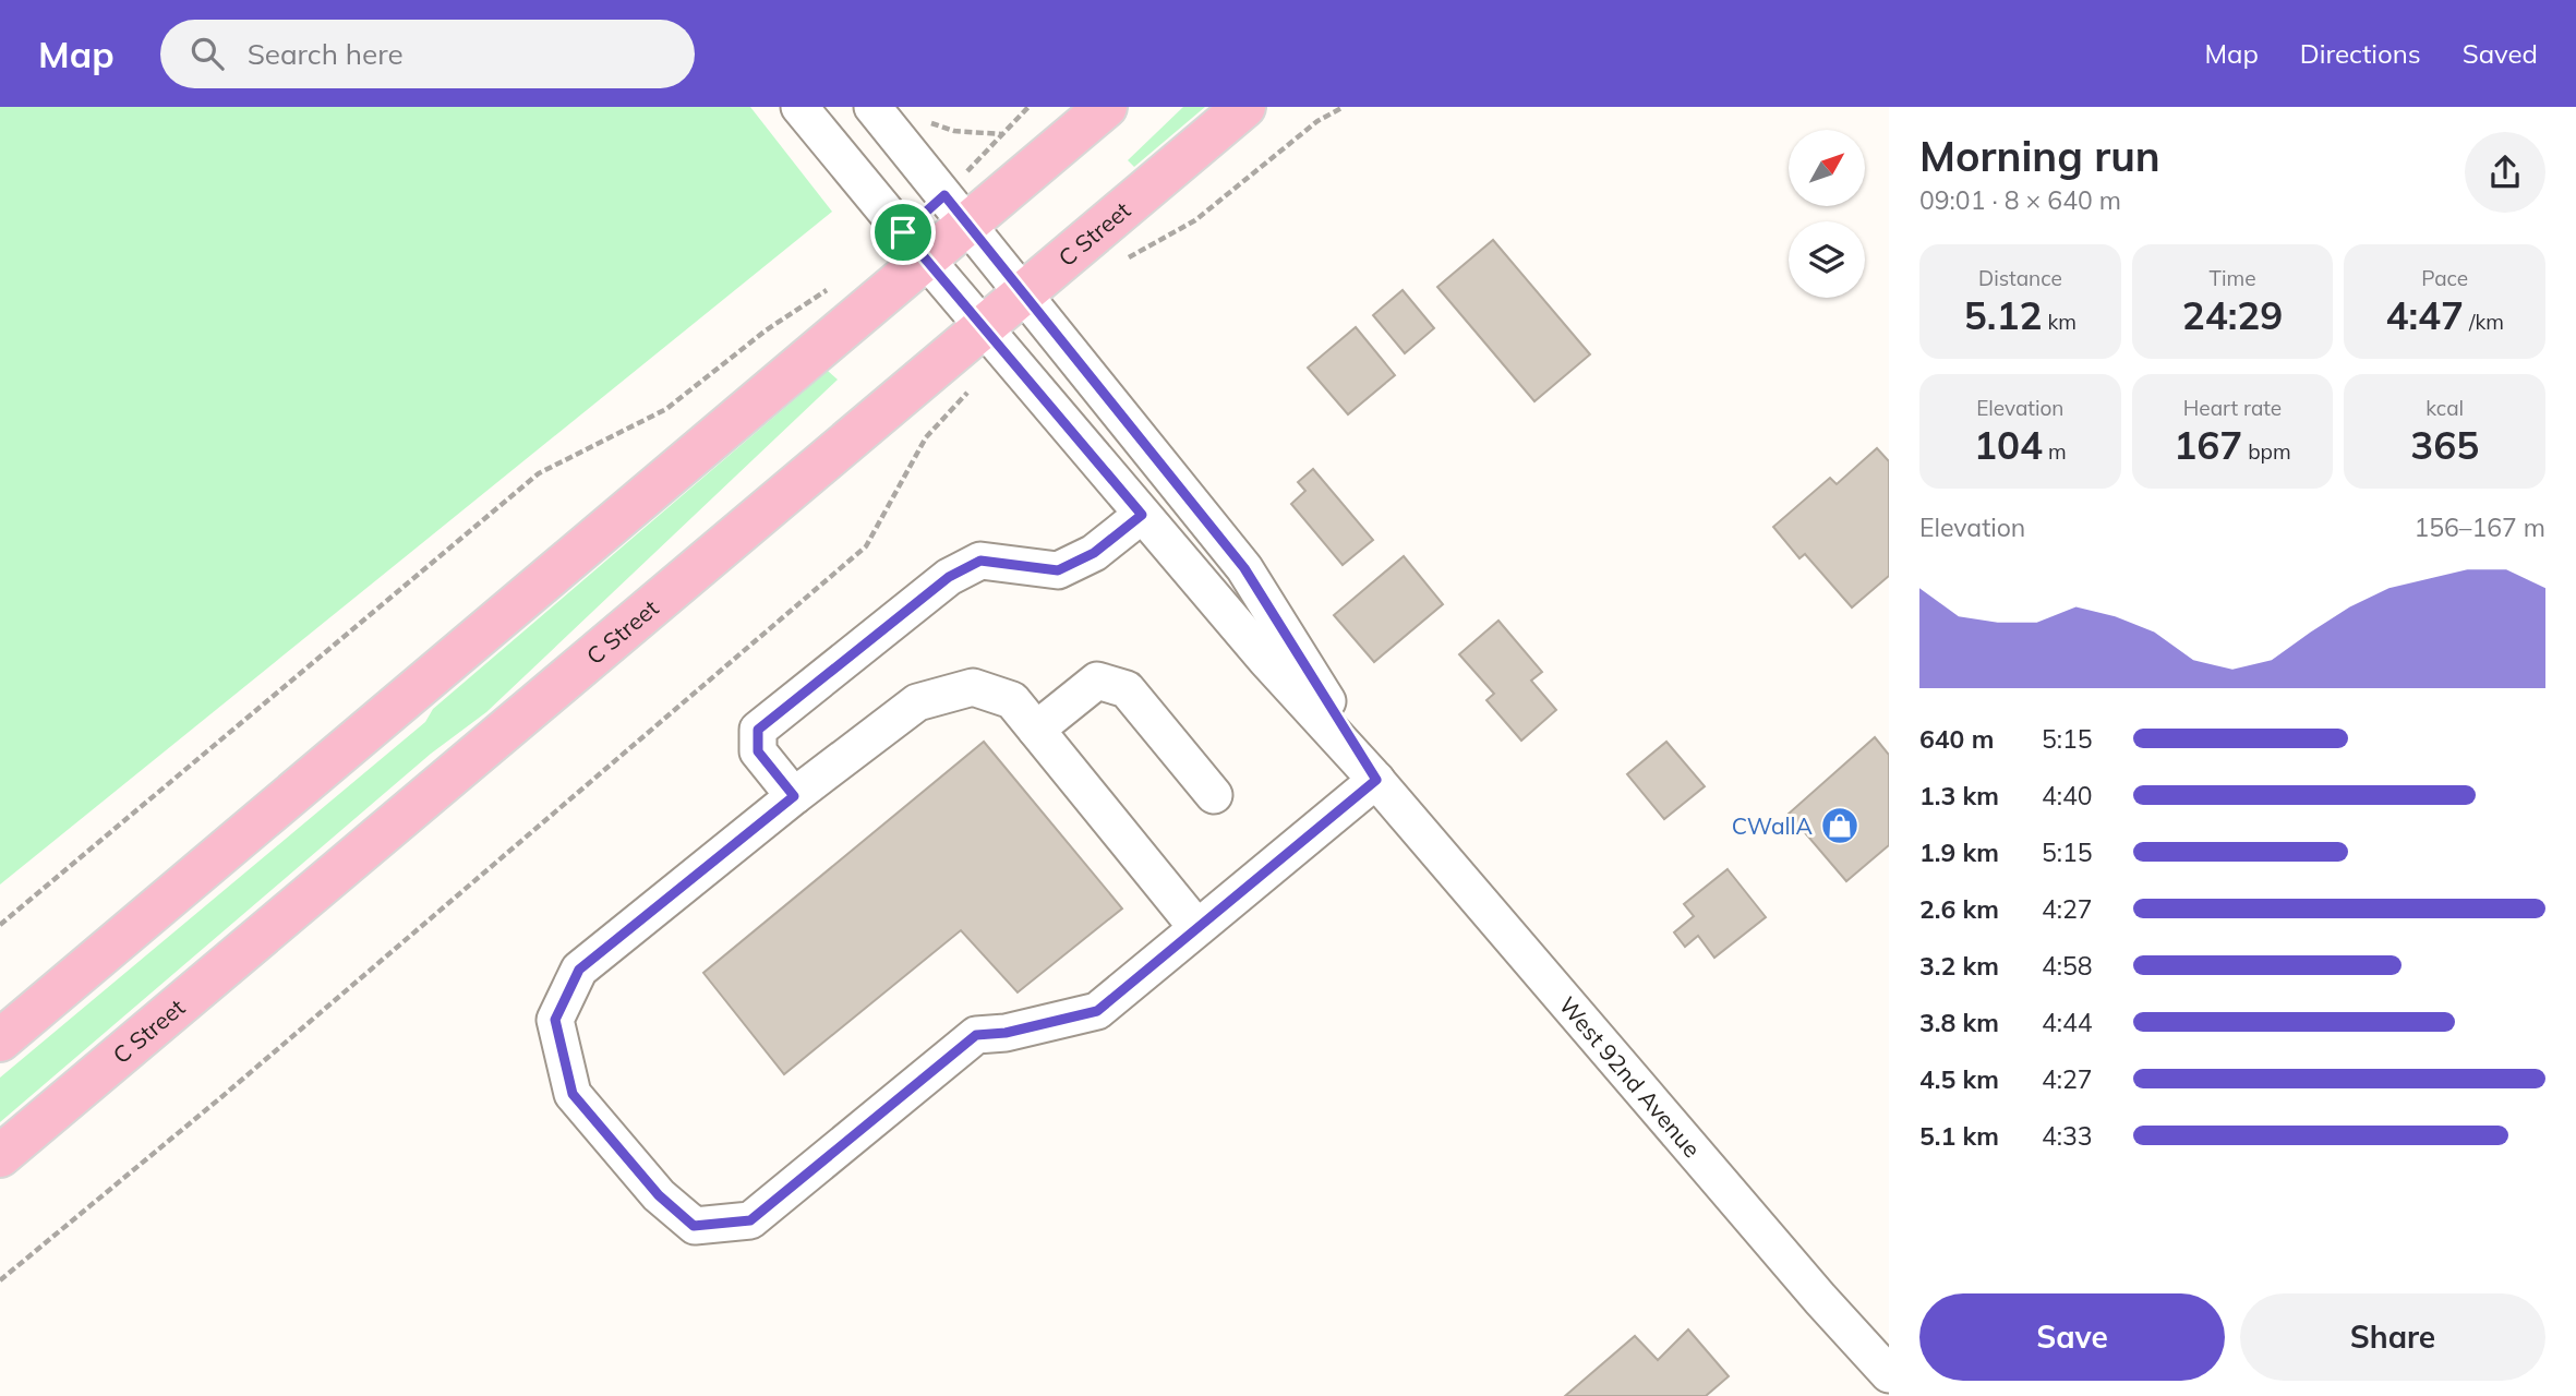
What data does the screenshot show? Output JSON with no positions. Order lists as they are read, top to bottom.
{
  "streets": {
    "main road": ["C Street"],
    "street": ["West 92nd Avenue"]
  },
  "crossings": [
    ["C Street", "West 92nd Avenue"]
  ],
  "places": {
    "shop": ["CWallA"]
  },
  "north": "top right",
  "page": {
    "header": "Map",
    "search": "Search here",
    "nav": ["Map", "Directions", "Saved"],
    "heading": ["Morning run", "09:01 · 8 × 640 m"],
    "stats": [
      ["Distance", "5.12 km"],
      ["Time", "24:29"],
      ["Pace", "4:47 /km"],
      ["Elevation", "104 m"],
      ["Heart rate", "167 bpm"],
      ["kcal", "365"]
    ],
    "chart": ["Elevation", "156–167 m"],
    "list": [
      {
        "name": "640 m",
        "note": "5:15"
      },
      {
        "name": "1.3 km",
        "note": "4:40"
      },
      {
        "name": "1.9 km",
        "note": "5:15"
      },
      {
        "name": "2.6 km",
        "note": "4:27"
      },
      {
        "name": "3.2 km",
        "note": "4:58"
      },
      {
        "name": "3.8 km",
        "note": "4:44"
      },
      {
        "name": "4.5 km",
        "note": "4:27"
      },
      {
        "name": "5.1 km",
        "note": "4:33"
      }
    ],
    "buttons": ["Save", "Share"]
  }
}
